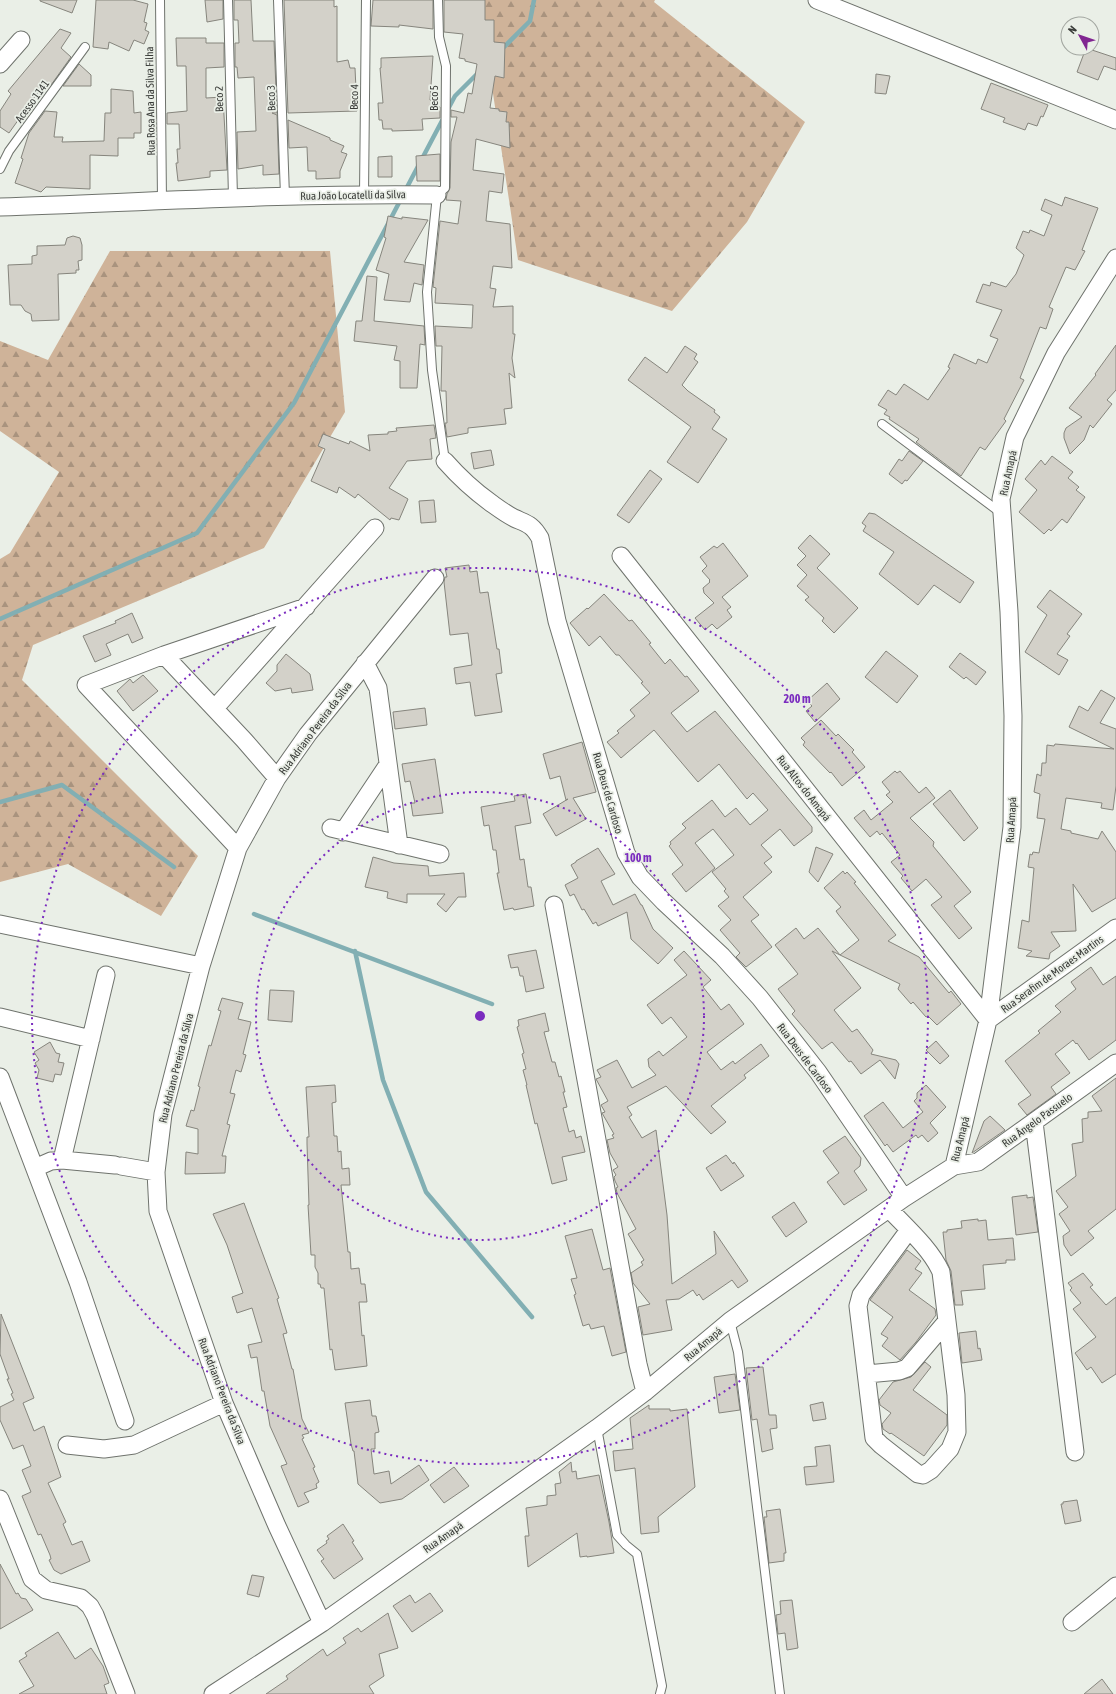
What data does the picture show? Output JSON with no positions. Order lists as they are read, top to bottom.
{
  "streets": {
    "street": [
      "Rua João Locatelli da Silva",
      "Rua Amapá",
      "Rua Adriano Pereira da Silva",
      "Rua Altos do Amapá",
      "Rua Deus de Cardoso",
      "Rua Serafim de Moraes Martins",
      "Rua Ângelo Passuelo"
    ],
    "lane": [
      "Beco 4",
      "Beco 3",
      "Beco 5",
      "Beco 2",
      "Acesso 1141",
      "Rua Rosa Ana da Silva Filha"
    ]
  },
  "crossings": [
    ["Beco 4", "Rua João Locatelli da Silva"],
    ["Beco 3", "Rua João Locatelli da Silva"],
    ["Beco 5", "Rua João Locatelli da Silva"],
    ["Beco 2", "Rua João Locatelli da Silva"],
    ["Rua Rosa Ana da Silva Filha", "Rua João Locatelli da Silva"],
    ["Rua Amapá", "Rua Adriano Pereira da Silva"],
    ["Rua Amapá", "Rua Altos do Amapá"],
    ["Rua Amapá", "Rua Deus de Cardoso"],
    ["Rua Amapá", "Rua Serafim de Moraes Martins"],
    ["Rua Amapá", "Rua Ângelo Passuelo"],
    ["Rua Altos do Amapá", "Rua Serafim de Moraes Martins"]
  ],
  "north": "top left",
  "rings": ["200 m", "100 m"]
}
